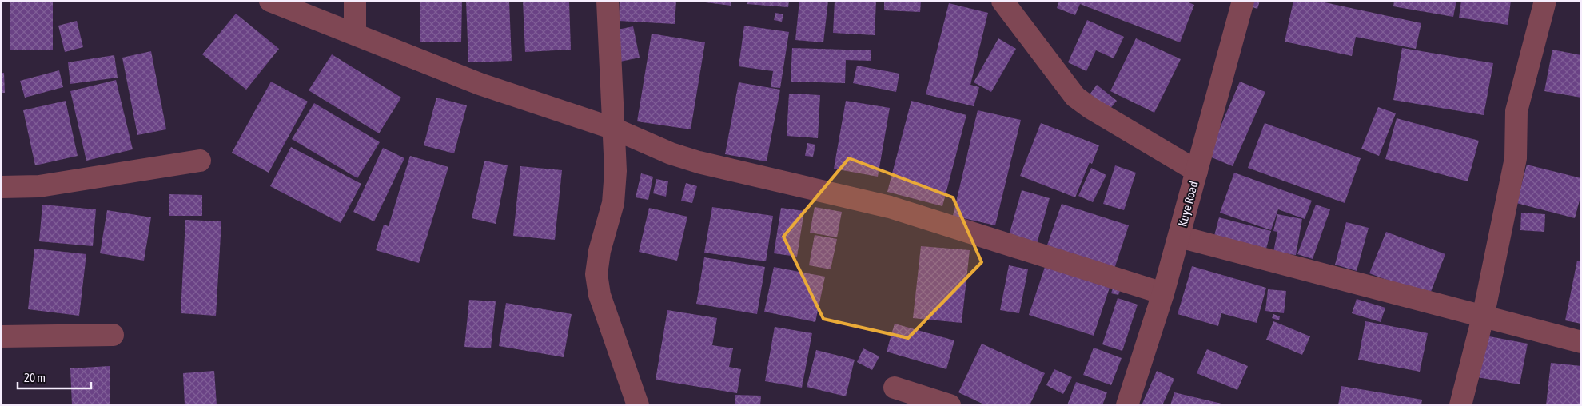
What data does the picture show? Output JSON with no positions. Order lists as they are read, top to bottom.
{
  "streets": {
    "street": ["Kuye Road"]
  },
  "scale_bar": "20 m"
}
